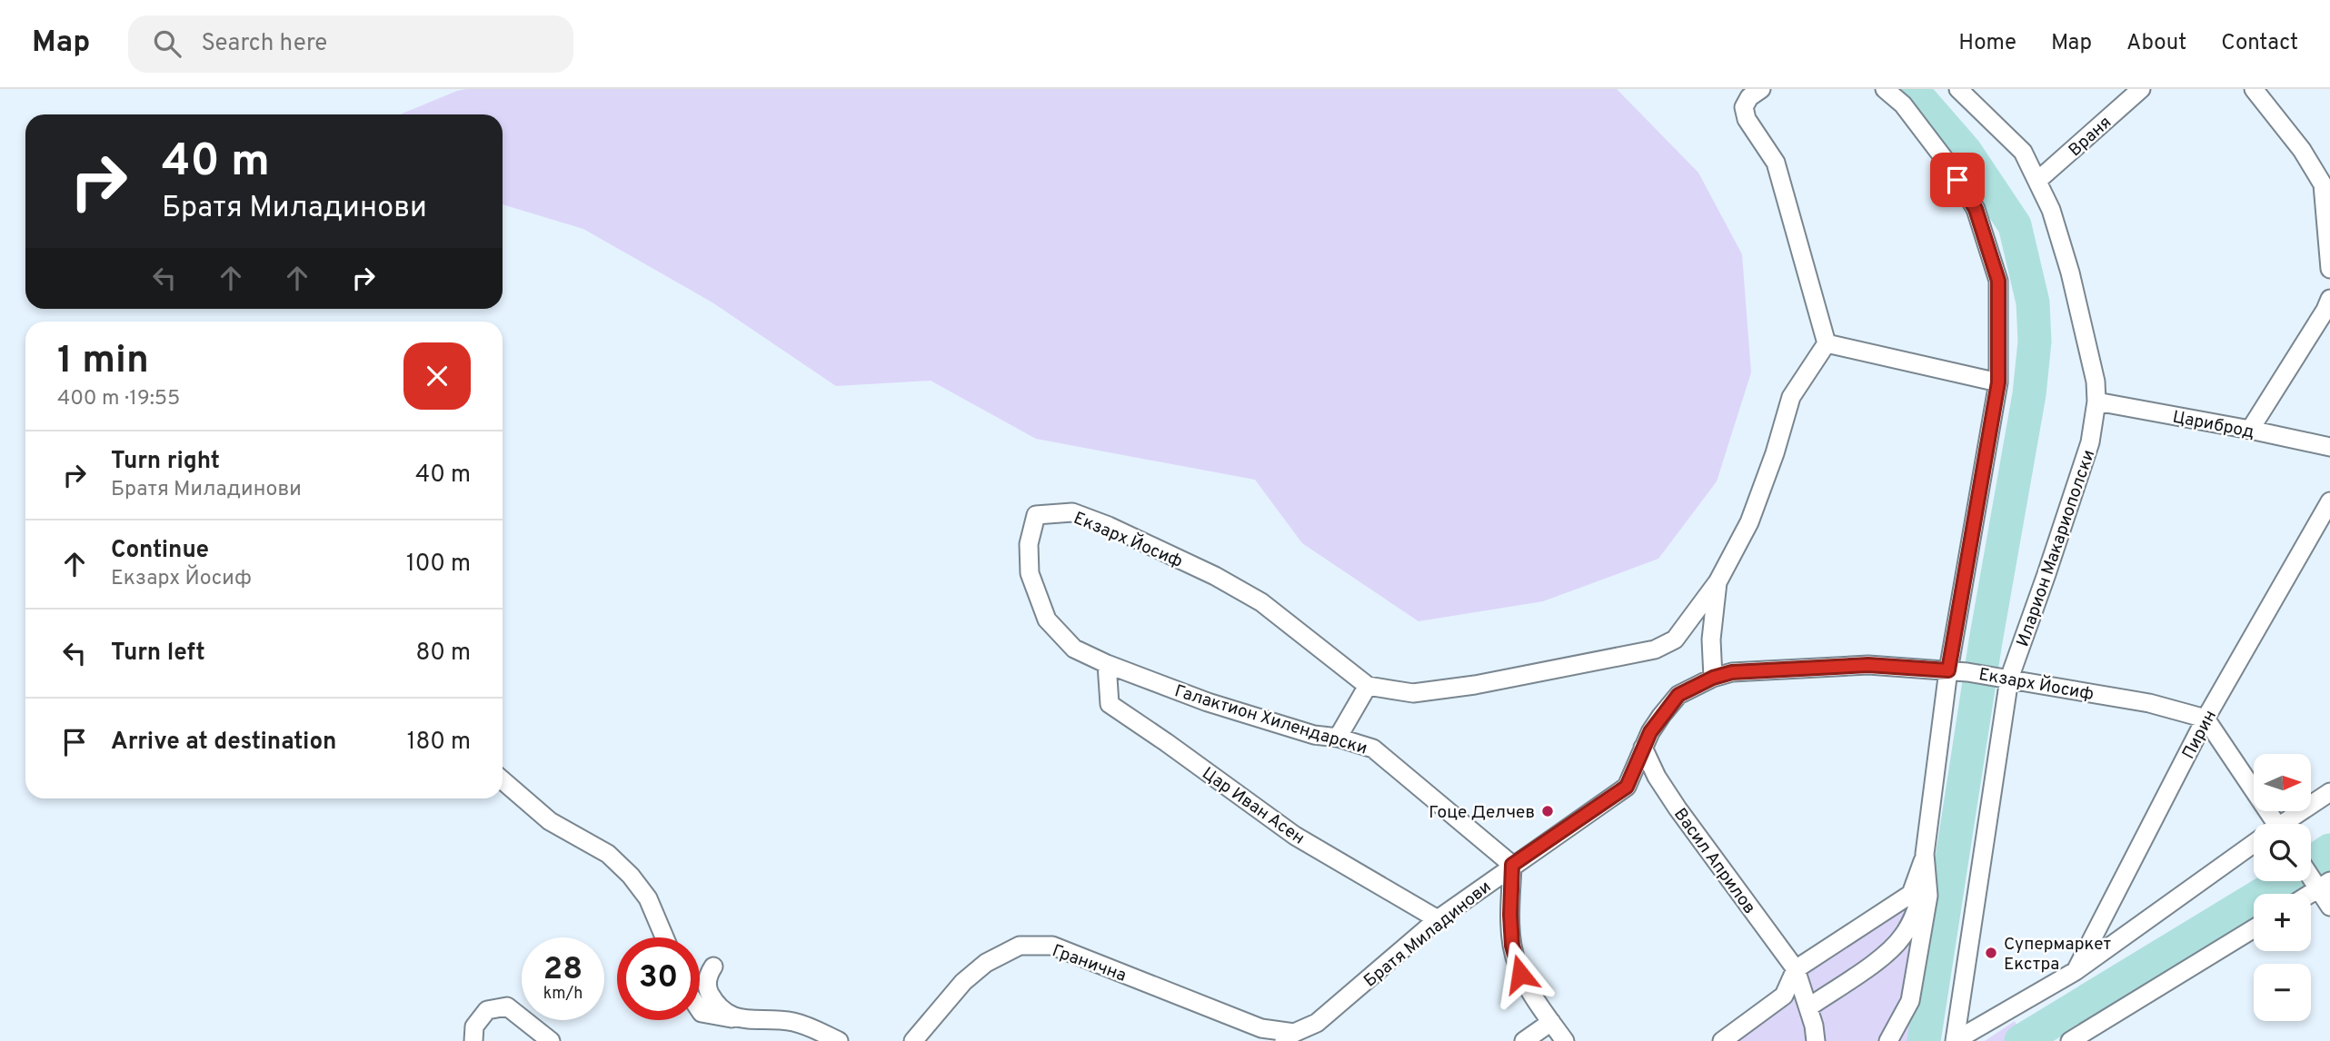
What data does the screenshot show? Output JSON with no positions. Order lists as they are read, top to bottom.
{
  "streets": {
    "street": [
      "Враня",
      "Цариброд",
      "Екзарх Йосиф",
      "Иларион Макариополски",
      "Галактион Хилендарски",
      "Пирин",
      "Цар Иван Асен",
      "Васил Априлов",
      "Братя Миладинови",
      "Гранична"
    ]
  },
  "crossings": [
    ["Враня", "Иларион Макариополски"],
    ["Цариброд", "Иларион Макариополски"],
    ["Екзарх Йосиф", "Иларион Макариополски"],
    ["Екзарх Йосиф", "Галактион Хилендарски"],
    ["Екзарх Йосиф", "Пирин"],
    ["Екзарх Йосиф", "Цар Иван Асен"],
    ["Екзарх Йосиф", "Братя Миладинови"],
    ["Галактион Хилендарски", "Цар Иван Асен"],
    ["Галактион Хилендарски", "Братя Миладинови"],
    ["Цар Иван Асен", "Братя Миладинови"],
    ["Васил Априлов", "Братя Миладинови"],
    ["Братя Миладинови", "Гранична"]
  ],
  "places": ["Гоце Делчев", "Супермаркет Екстра"],
  "north": "right",
  "page": {
    "header": "Map",
    "search": "Search here",
    "nav": [
      "Home",
      "Map",
      "About",
      "Contact"
    ],
    "turn": ["40 m", "Братя Миладинови"],
    "heading": ["1 min", "400 m · 19:55"],
    "list": [
      {
        "name": "Turn right",
        "note": "Братя Миладинови",
        "value": "40 m"
      },
      {
        "name": "Continue",
        "note": "Екзарх Йосиф",
        "value": "100 m"
      },
      {
        "name": "Turn left",
        "value": "80 m"
      },
      {
        "name": "Arrive at destination",
        "value": "180 m"
      }
    ],
    "map_buttons": ["+", "−"],
    "speed": "28 km/h",
    "limit": "30"
  }
}
